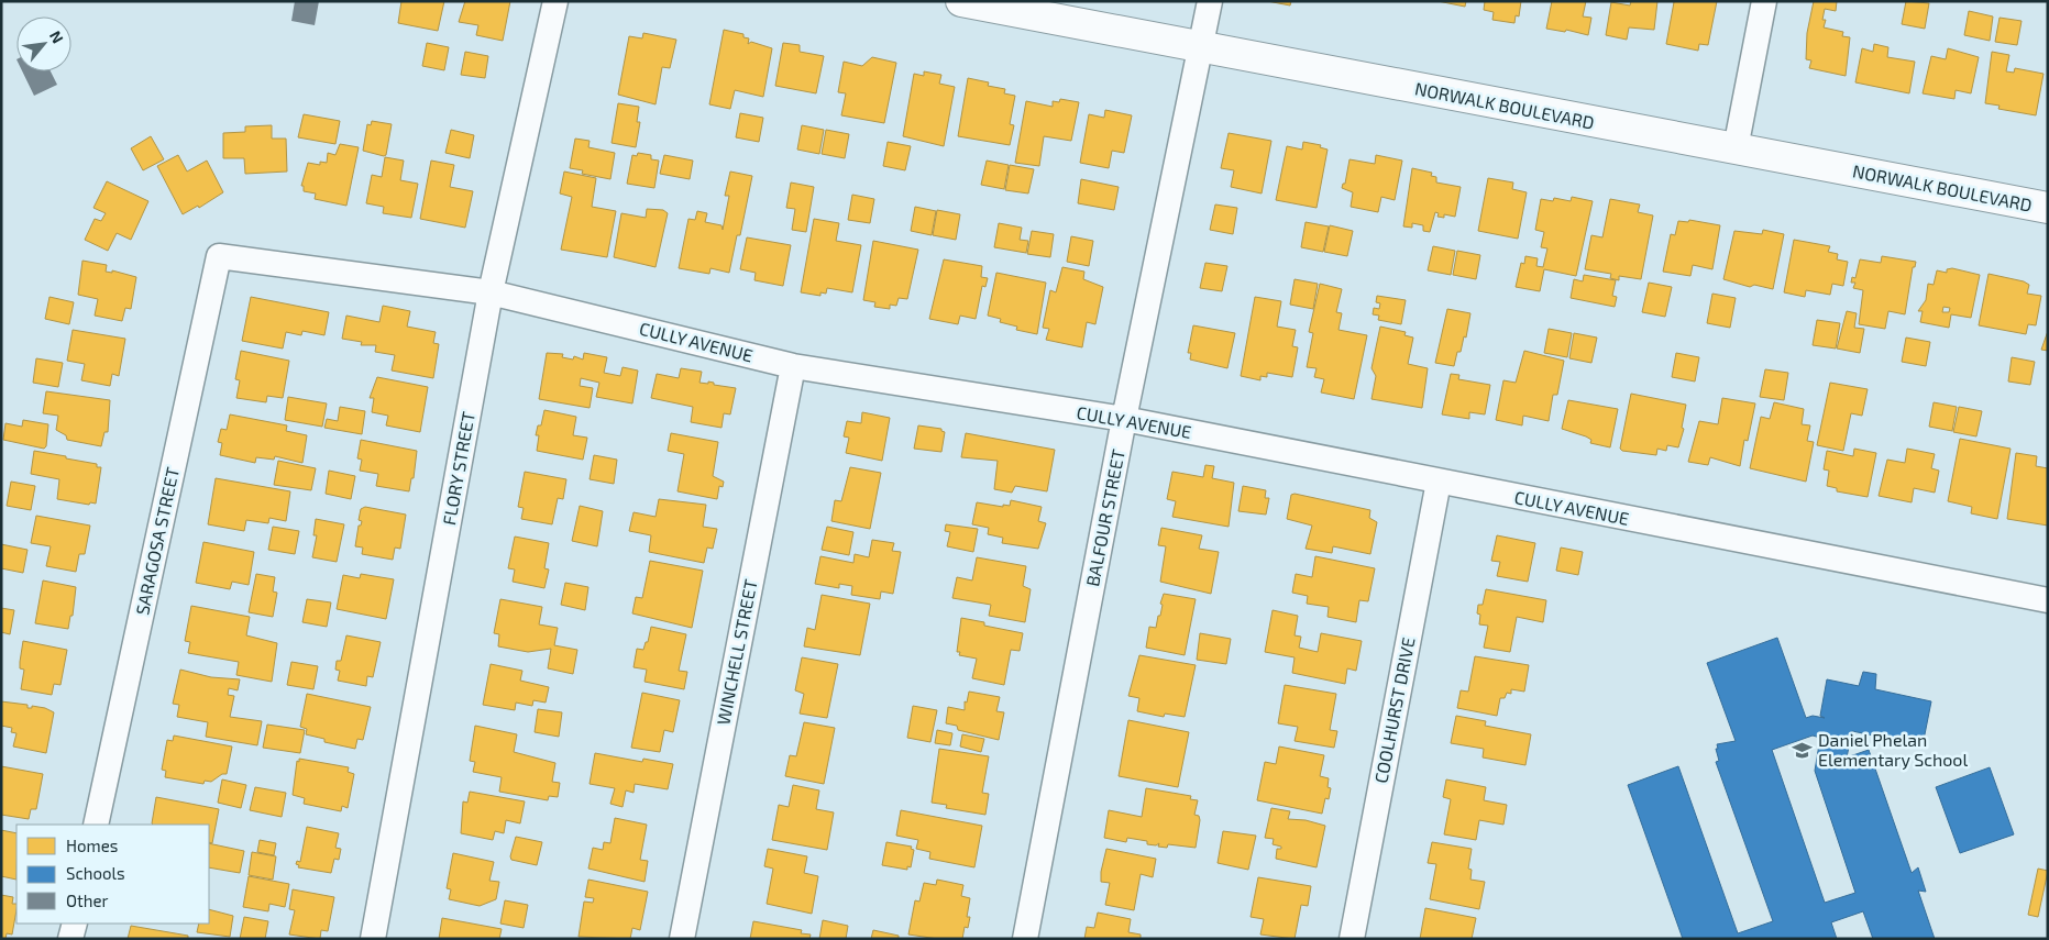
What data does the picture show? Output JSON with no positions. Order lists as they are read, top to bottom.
{
  "streets": {
    "main road": ["NORWALK BOULEVARD"],
    "street": [
      "CULLY AVENUE",
      "FLORY STREET",
      "BALFOUR STREET",
      "SARAGOSA STREET",
      "WINCHELL STREET",
      "COOLHURST DRIVE"
    ]
  },
  "crossings": [
    ["NORWALK BOULEVARD", "BALFOUR STREET"],
    ["CULLY AVENUE", "FLORY STREET"],
    ["CULLY AVENUE", "BALFOUR STREET"],
    ["CULLY AVENUE", "SARAGOSA STREET"],
    ["CULLY AVENUE", "WINCHELL STREET"],
    ["CULLY AVENUE", "COOLHURST DRIVE"]
  ],
  "places": {
    "school or university": ["Daniel Phelan Elementary School"]
  },
  "legend": ["Homes", "Schools", "Other"],
  "north": "top right"
}
